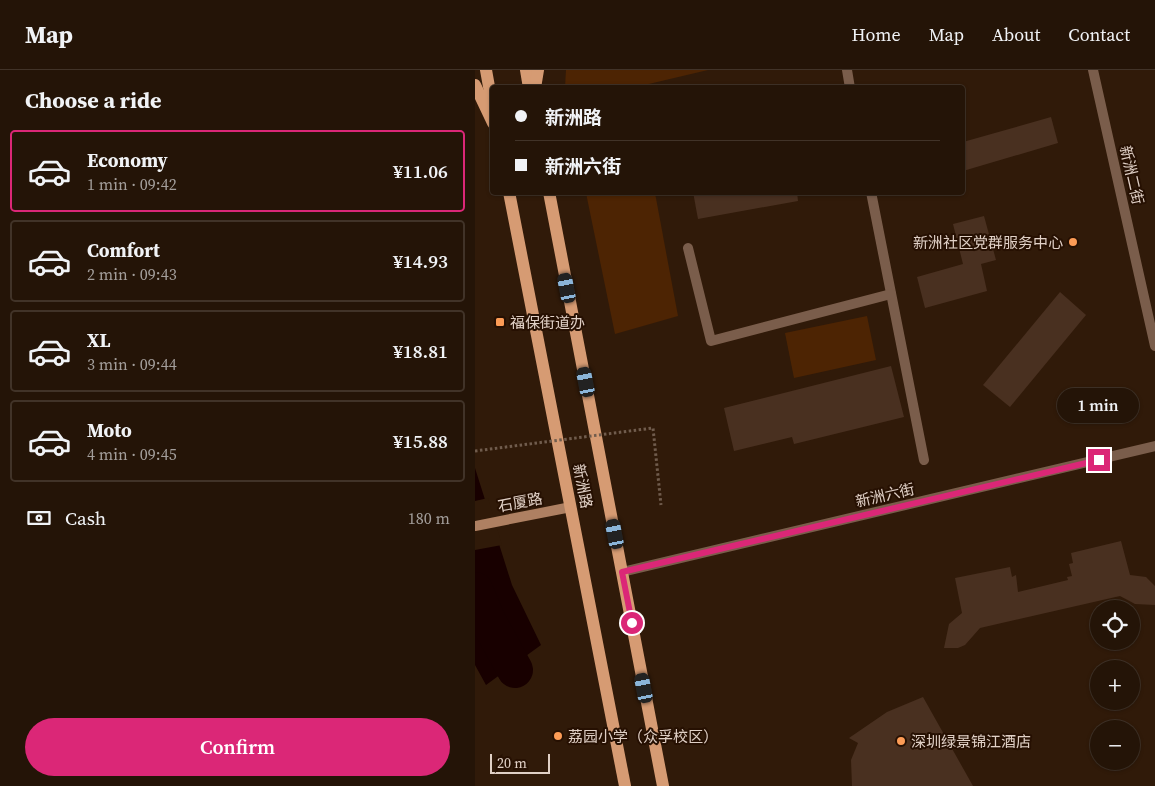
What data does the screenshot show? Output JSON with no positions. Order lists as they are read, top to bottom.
{
  "streets": {
    "main road": ["新洲路"],
    "street": ["新洲二街", "新洲六街", "石厦路"]
  },
  "crossings": [
    ["新洲路", "新洲六街"],
    ["新洲路", "石厦路"]
  ],
  "places": {
    "other": ["新洲社区党群服务中心", "荔园小学（众孚校区）", "深圳绿景锦江酒店"],
    "transit": ["福保街道办"]
  },
  "scale_bar": "20 m",
  "page": {
    "header": "Map",
    "nav": [
      "Home",
      "Map",
      "About",
      "Contact"
    ],
    "heading": "Choose a ride",
    "banner": ["新洲路", "新洲六街"],
    "list": [
      {
        "name": "Economy",
        "note": "1 min · 09:42",
        "value": "¥11.06"
      },
      {
        "name": "Comfort",
        "note": "2 min · 09:43",
        "value": "¥14.93"
      },
      {
        "name": "XL",
        "note": "3 min · 09:44",
        "value": "¥18.81"
      },
      {
        "name": "Moto",
        "note": "4 min · 09:45",
        "value": "¥15.88"
      }
    ],
    "bubble": "1 min",
    "pay": ["Cash", "180 m"],
    "map_buttons": ["+", "−"],
    "buttons": "Confirm",
    "scale": "20 m"
  }
}
